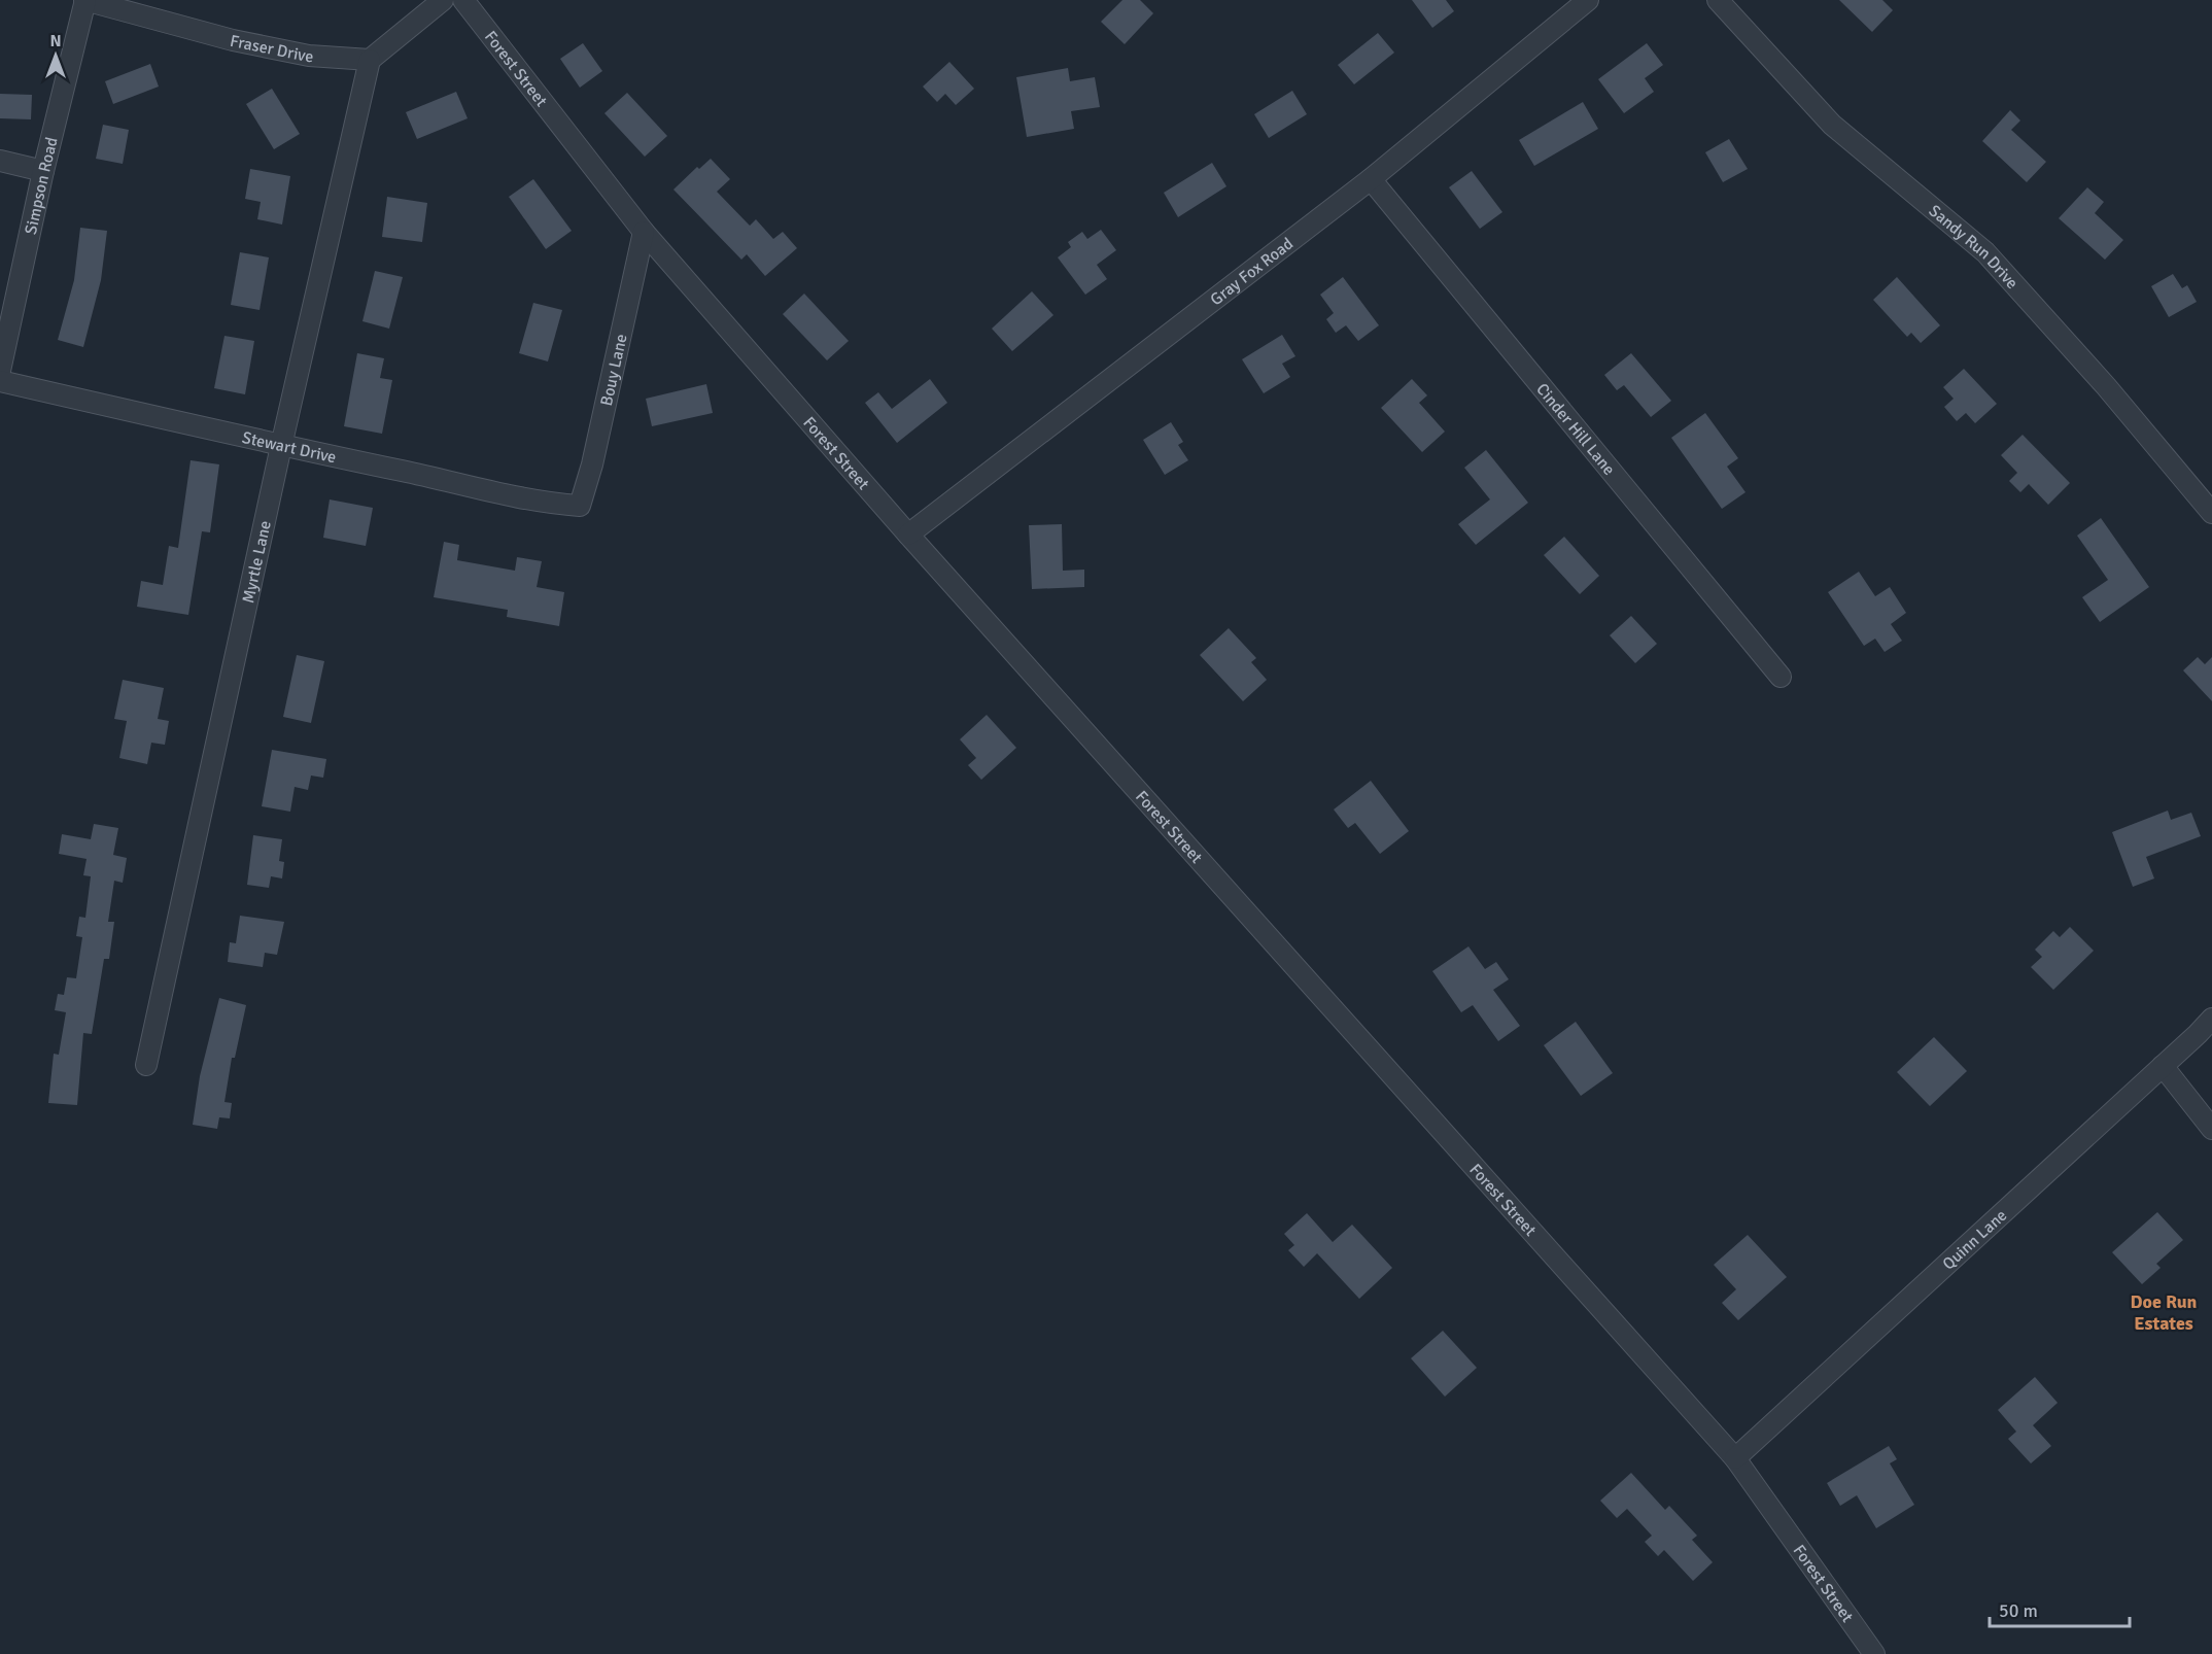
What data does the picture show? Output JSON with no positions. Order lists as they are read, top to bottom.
{
  "streets": {
    "street": [
      "Fraser Drive",
      "Forest Street",
      "Simpson Road",
      "Sandy Run Drive",
      "Gray Fox Road",
      "Bouy Lane",
      "Cinder Hill Lane",
      "Stewart Drive",
      "Myrtle Lane",
      "Quinn Lane"
    ]
  },
  "crossings": [
    ["Fraser Drive", "Simpson Road"],
    ["Fraser Drive", "Myrtle Lane"],
    ["Forest Street", "Gray Fox Road"],
    ["Forest Street", "Bouy Lane"],
    ["Forest Street", "Quinn Lane"],
    ["Gray Fox Road", "Cinder Hill Lane"],
    ["Bouy Lane", "Stewart Drive"],
    ["Stewart Drive", "Myrtle Lane"]
  ],
  "districts": ["Doe Run Estates"],
  "scale_bar": "50 m",
  "north": "top"
}
